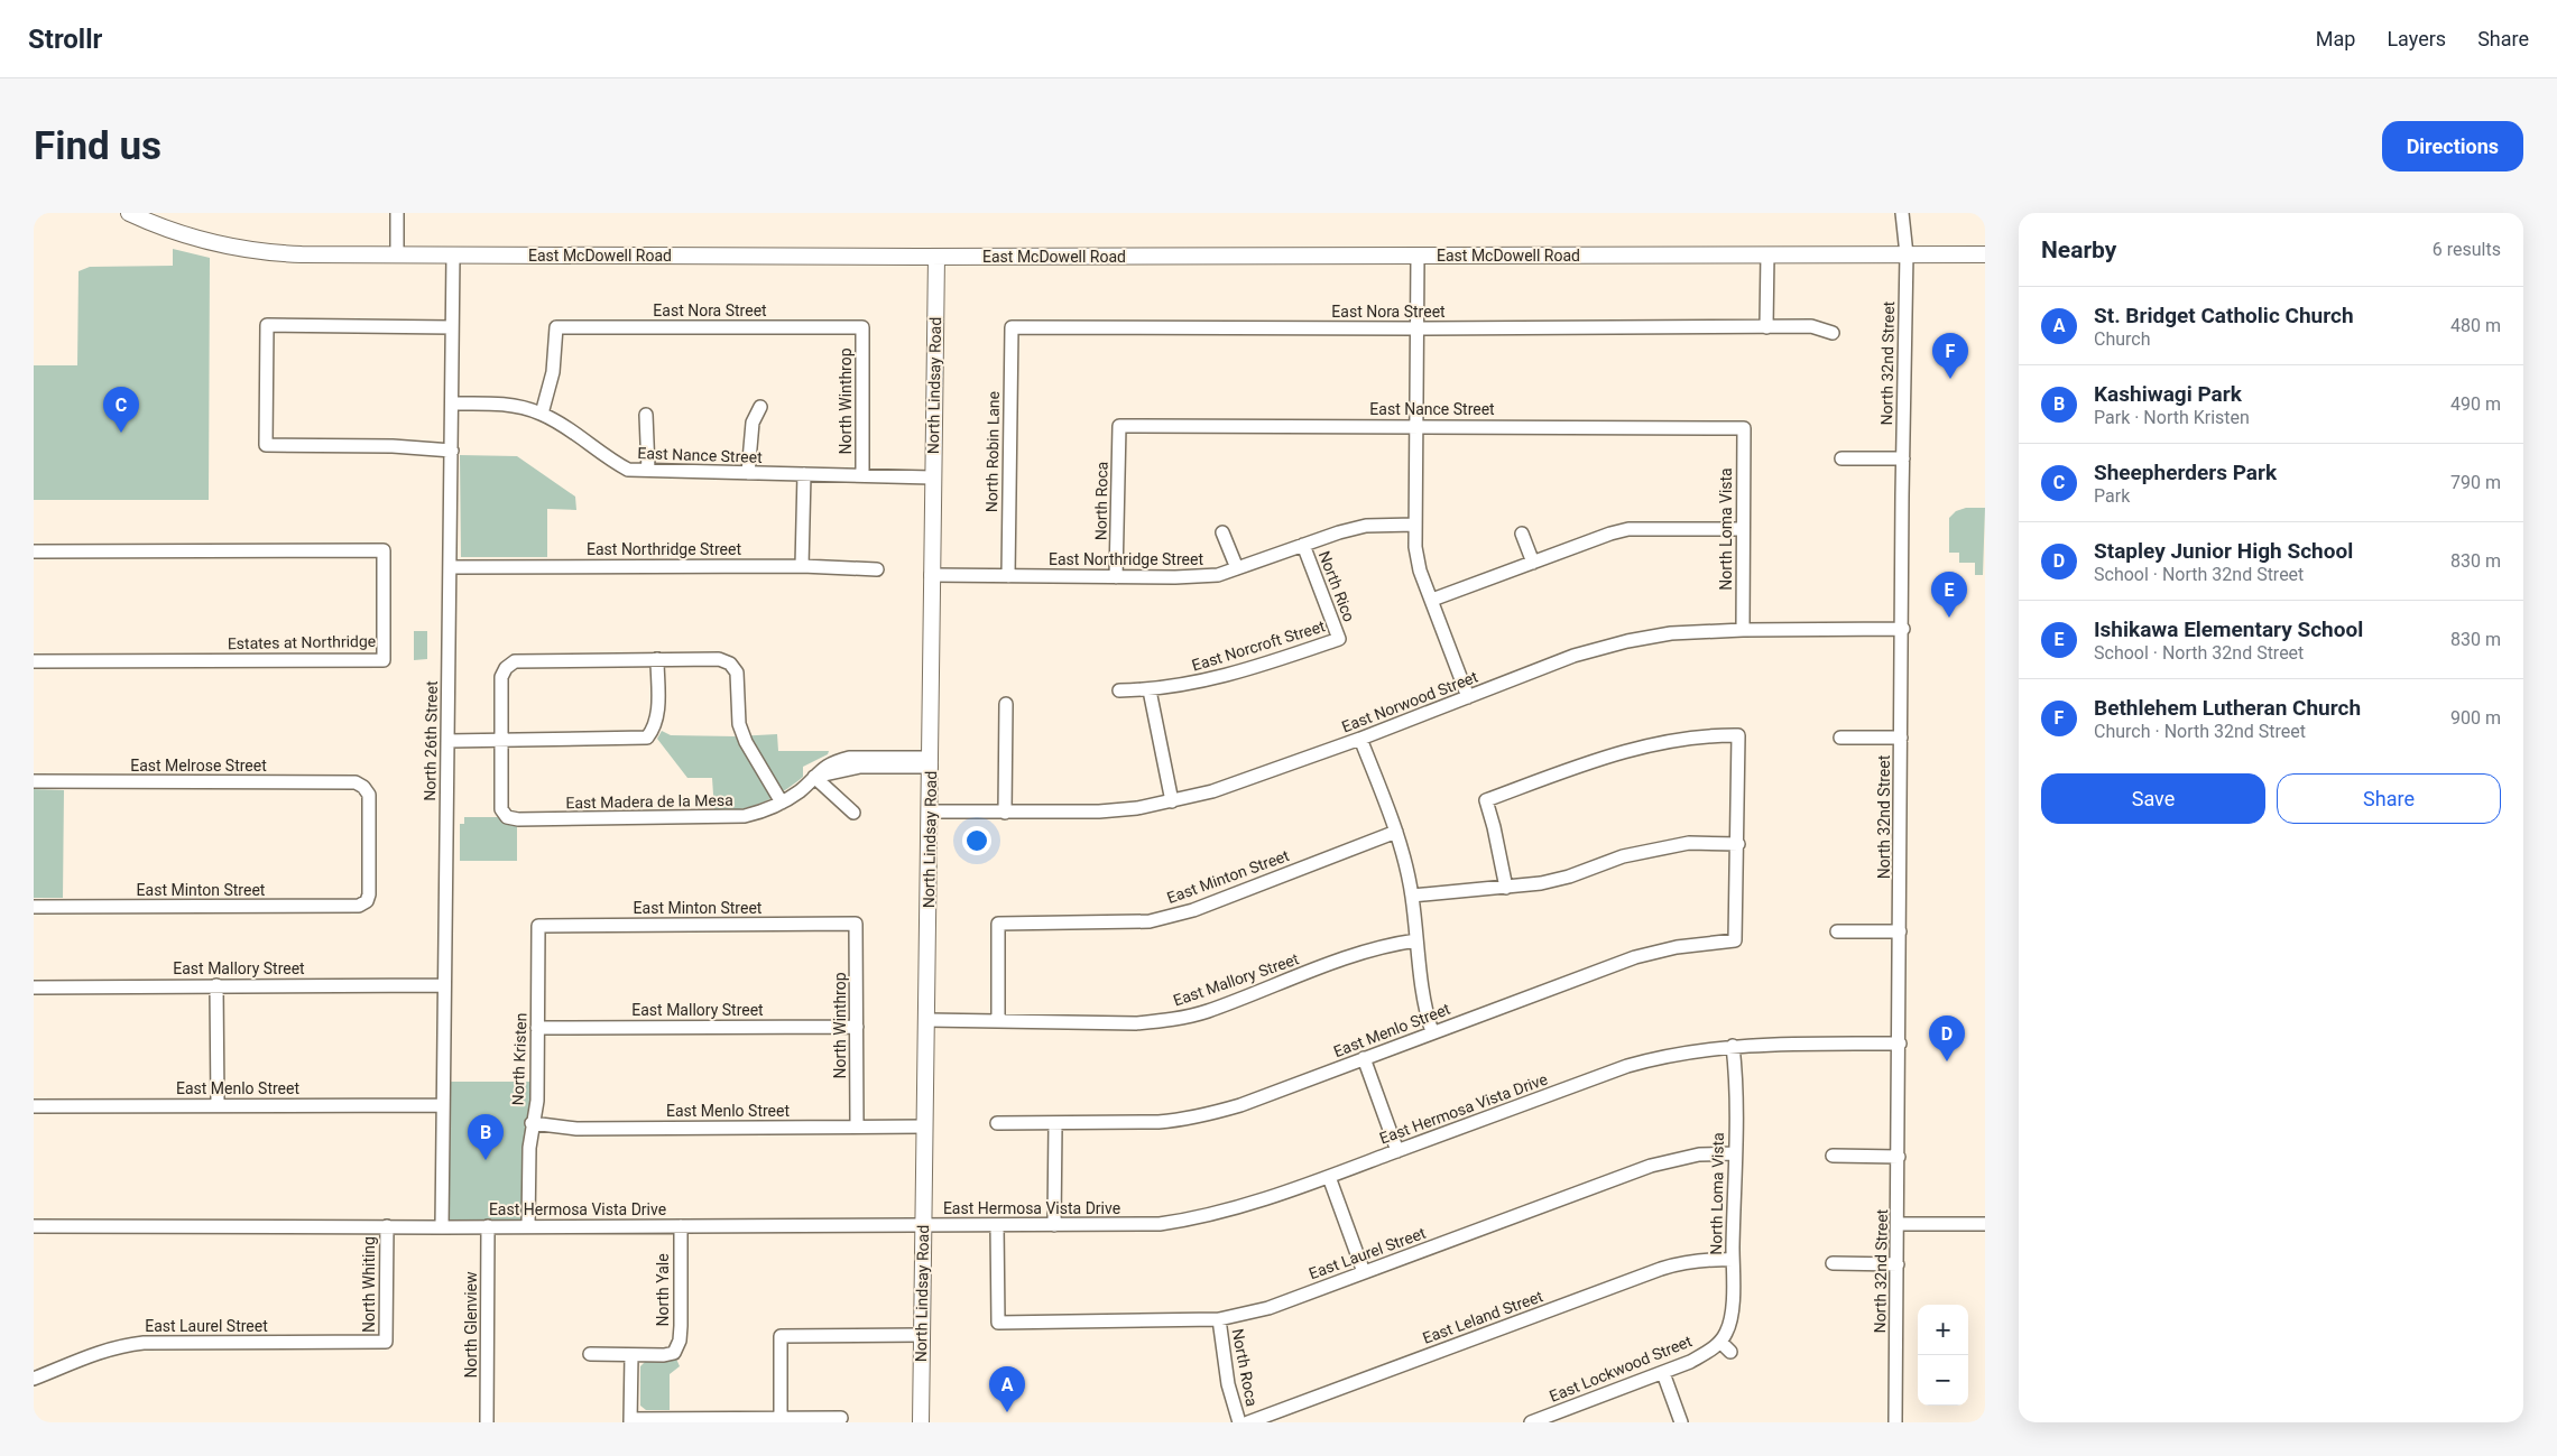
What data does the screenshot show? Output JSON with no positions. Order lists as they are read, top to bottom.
{
  "streets": {
    "main road": ["East McDowell Road", "North Lindsay Road"],
    "street": [
      "East Nora Street",
      "North 32nd Street",
      "North Winthrop",
      "East Nance Street",
      "North Robin Lane",
      "North Roca",
      "North Loma Vista",
      "East Northridge Street",
      "North Rico",
      "Estates at Northridge",
      "East Norcroft Street",
      "East Norwood Street",
      "North 26th Street",
      "East Melrose Street",
      "East Madera de la Mesa",
      "East Minton Street",
      "East Mallory Street",
      "East Menlo Street",
      "North Kristen",
      "East Hermosa Vista Drive",
      "East Laurel Street",
      "North Whiting",
      "North Yale",
      "East Leland Street",
      "North Glenview",
      "East Lockwood Street"
    ]
  },
  "crossings": [
    ["East McDowell Road", "North 32nd Street"],
    ["East McDowell Road", "North Lindsay Road"],
    ["East McDowell Road", "North 26th Street"],
    ["East Nora Street", "North Winthrop"],
    ["East Nora Street", "East Nance Street"],
    ["East Nora Street", "North Robin Lane"],
    ["North 32nd Street", "East Norwood Street"],
    ["North 32nd Street", "East Hermosa Vista Drive"],
    ["North Lindsay Road", "East Nance Street"],
    ["North Lindsay Road", "East Northridge Street"],
    ["North Lindsay Road", "East Norwood Street"],
    ["North Lindsay Road", "East Madera de la Mesa"],
    ["North Lindsay Road", "East Mallory Street"],
    ["North Lindsay Road", "East Menlo Street"],
    ["North Lindsay Road", "East Hermosa Vista Drive"],
    ["North Winthrop", "East Nance Street"],
    ["North Winthrop", "East Minton Street"],
    ["North Winthrop", "East Mallory Street"],
    ["North Winthrop", "East Menlo Street"],
    ["East Nance Street", "North Roca"],
    ["East Nance Street", "North Loma Vista"],
    ["East Nance Street", "North 26th Street"],
    ["North Robin Lane", "East Northridge Street"],
    ["North Roca", "East Northridge Street"],
    ["North Roca", "East Laurel Street"],
    ["North Loma Vista", "East Norwood Street"],
    ["North Loma Vista", "East Hermosa Vista Drive"],
    ["North Loma Vista", "East Laurel Street"],
    ["North Loma Vista", "East Leland Street"],
    ["North Loma Vista", "East Lockwood Street"],
    ["East Northridge Street", "North Rico"],
    ["East Northridge Street", "North 26th Street"],
    ["North Rico", "East Norcroft Street"],
    ["North 26th Street", "East Mallory Street"],
    ["North 26th Street", "East Menlo Street"],
    ["North 26th Street", "East Hermosa Vista Drive"],
    ["East Melrose Street", "East Minton Street"],
    ["East Minton Street", "East Mallory Street"],
    ["East Minton Street", "North Kristen"],
    ["East Mallory Street", "North Kristen"],
    ["East Menlo Street", "North Kristen"],
    ["North Kristen", "East Hermosa Vista Drive"],
    ["East Hermosa Vista Drive", "East Laurel Street"],
    ["East Hermosa Vista Drive", "North Whiting"],
    ["East Hermosa Vista Drive", "North Yale"],
    ["East Hermosa Vista Drive", "North Glenview"],
    ["East Laurel Street", "North Whiting"]
  ],
  "page": {
    "header": "Strollr",
    "nav": ["Map", "Layers", "Share"],
    "buttons": [
      "Directions",
      ["Save", "Share"]
    ],
    "title": "Find us",
    "heading": ["Nearby", "6 results"],
    "list": [
      {
        "mark": "A",
        "name": "St. Bridget Catholic Church",
        "note": "Church",
        "value": "480 m"
      },
      {
        "mark": "B",
        "name": "Kashiwagi Park",
        "note": "Park · North Kristen",
        "value": "490 m"
      },
      {
        "mark": "C",
        "name": "Sheepherders Park",
        "note": "Park",
        "value": "790 m"
      },
      {
        "mark": "D",
        "name": "Stapley Junior High School",
        "note": "School · North 32nd Street",
        "value": "830 m"
      },
      {
        "mark": "E",
        "name": "Ishikawa Elementary School",
        "note": "School · North 32nd Street",
        "value": "830 m"
      },
      {
        "mark": "F",
        "name": "Bethlehem Lutheran Church",
        "note": "Church · North 32nd Street",
        "value": "900 m"
      }
    ],
    "pins": [
      "F",
      "C",
      "E",
      "D",
      "B",
      "A"
    ],
    "map_buttons": ["+", "−"]
  }
}
